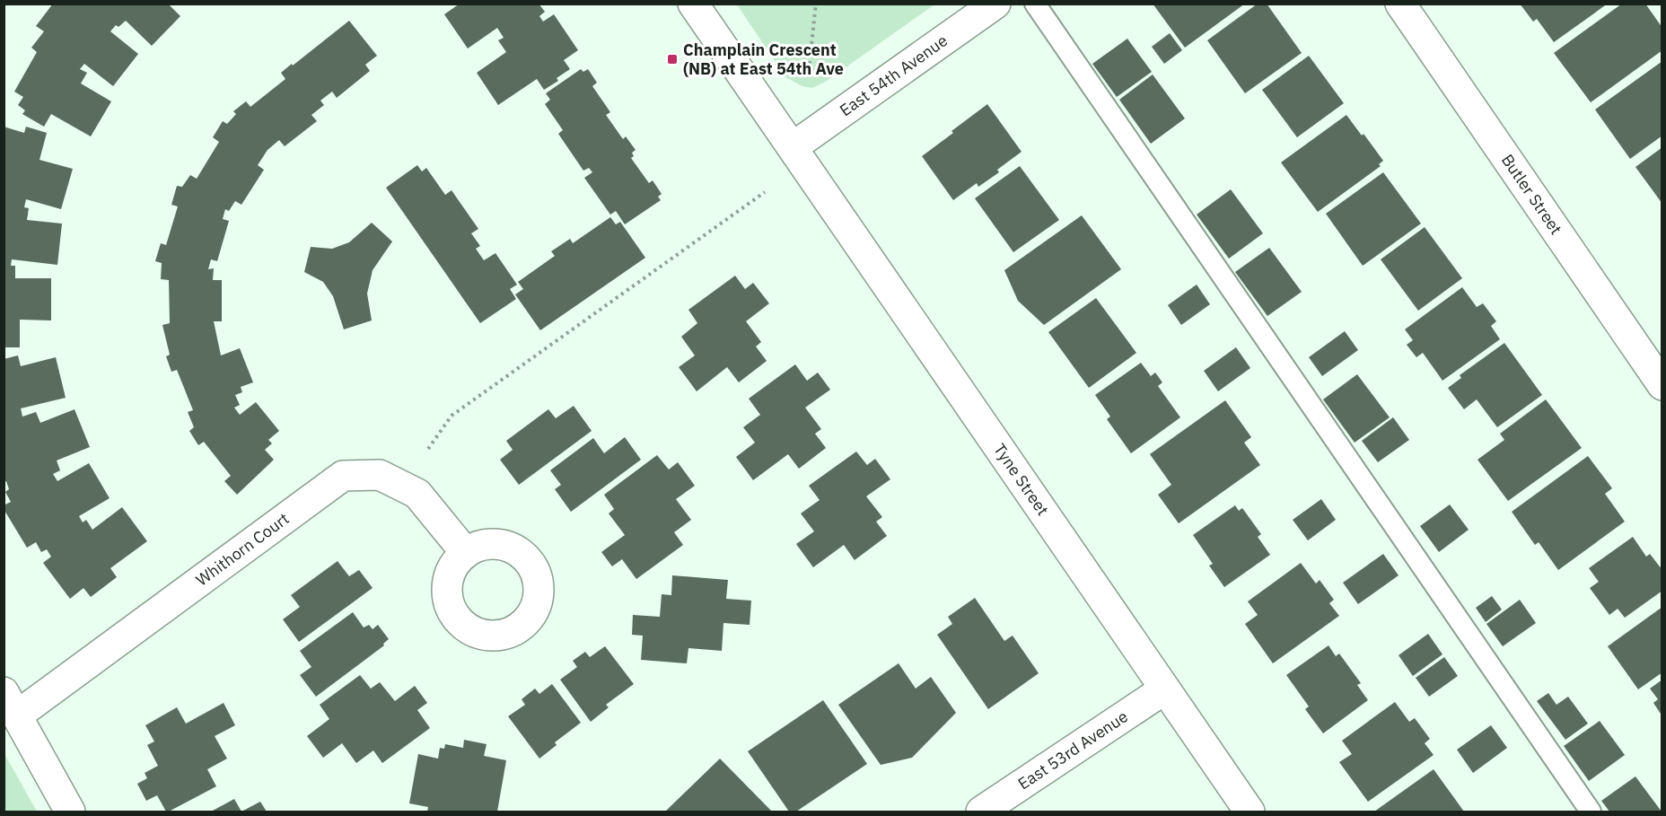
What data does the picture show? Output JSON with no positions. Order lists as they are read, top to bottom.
{
  "streets": {
    "street": [
      "East 54th Avenue",
      "Butler Street",
      "Tyne Street",
      "Whithorn Court",
      "East 53rd Avenue"
    ]
  },
  "crossings": [
    ["East 54th Avenue", "Tyne Street"],
    ["Tyne Street", "East 53rd Avenue"]
  ],
  "places": {
    "transit": ["Champlain Crescent (NB) at East 54th Ave"]
  }
}
